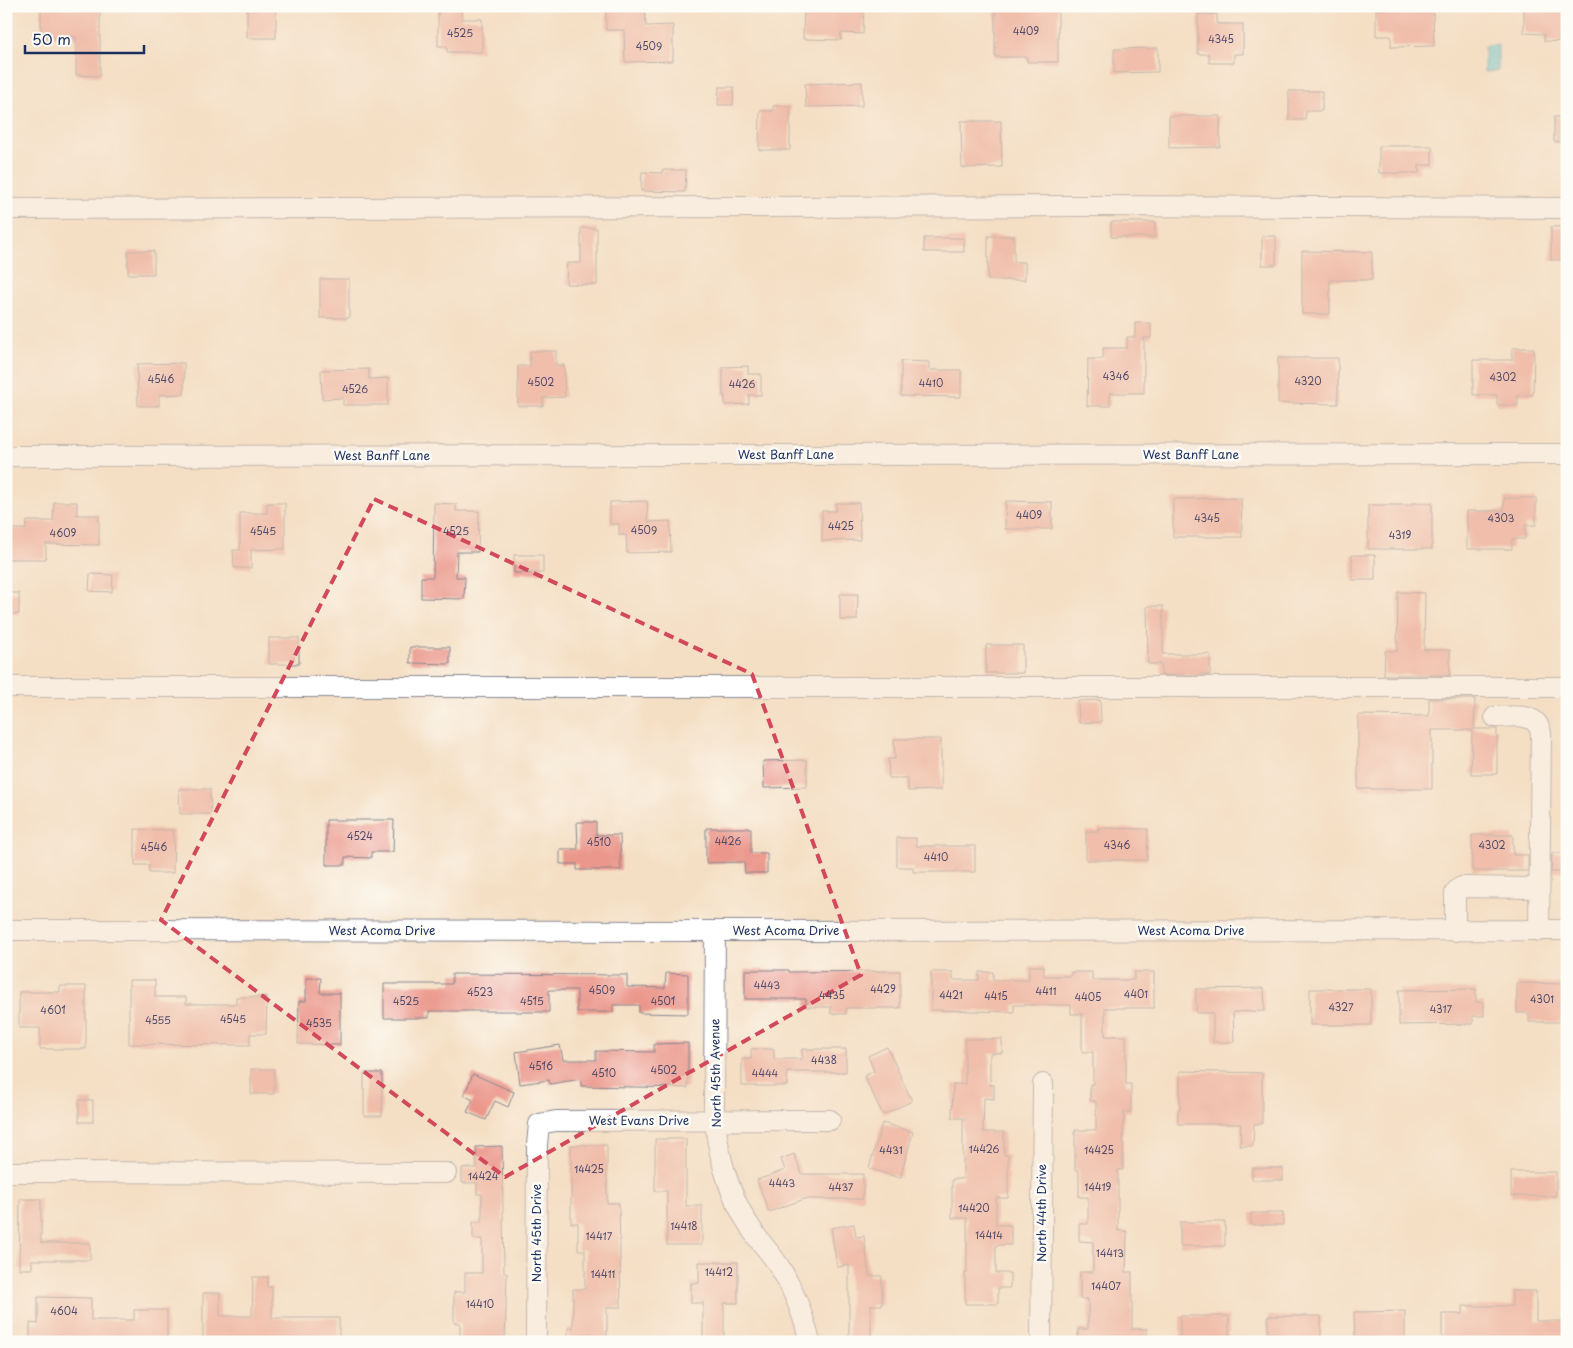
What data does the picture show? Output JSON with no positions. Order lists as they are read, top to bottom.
{
  "streets": {
    "street": [
      "West Banff Lane",
      "West Acoma Drive",
      "North 45th Avenue",
      "West Evans Drive",
      "North 44th Drive",
      "North 45th Drive"
    ]
  },
  "crossings": [
    ["West Acoma Drive", "North 45th Avenue"],
    ["North 45th Avenue", "West Evans Drive"],
    ["West Evans Drive", "North 45th Drive"]
  ],
  "house_numbers": [
    "4409",
    "4525",
    "4345",
    "4509",
    "4346",
    "4302",
    "4546",
    "4320",
    "4502",
    "4410",
    "4426",
    "4526",
    "4409",
    "4345",
    "4303",
    "4425",
    "4509",
    "4545",
    "4525",
    "4609",
    "4319",
    "4524",
    "4426",
    "4510",
    "4346",
    "4302",
    "4546",
    "4410",
    "4443",
    "4429",
    "4509",
    "4411",
    "4523",
    "4401",
    "4435",
    "4421",
    "4415",
    "4405",
    "4301",
    "4525",
    "4515",
    "4501",
    "4327",
    "4317",
    "4601",
    "4545",
    "4555",
    "4535",
    "4438",
    "4516",
    "4502",
    "4510",
    "4444",
    "14426",
    "4431",
    "14425",
    "14425",
    "14424",
    "4443",
    "4437",
    "14419",
    "14420",
    "14418",
    "14414",
    "14417",
    "14413",
    "14412",
    "14411",
    "14407",
    "14410",
    "4604"
  ],
  "scale_bar": "50 m"
}
